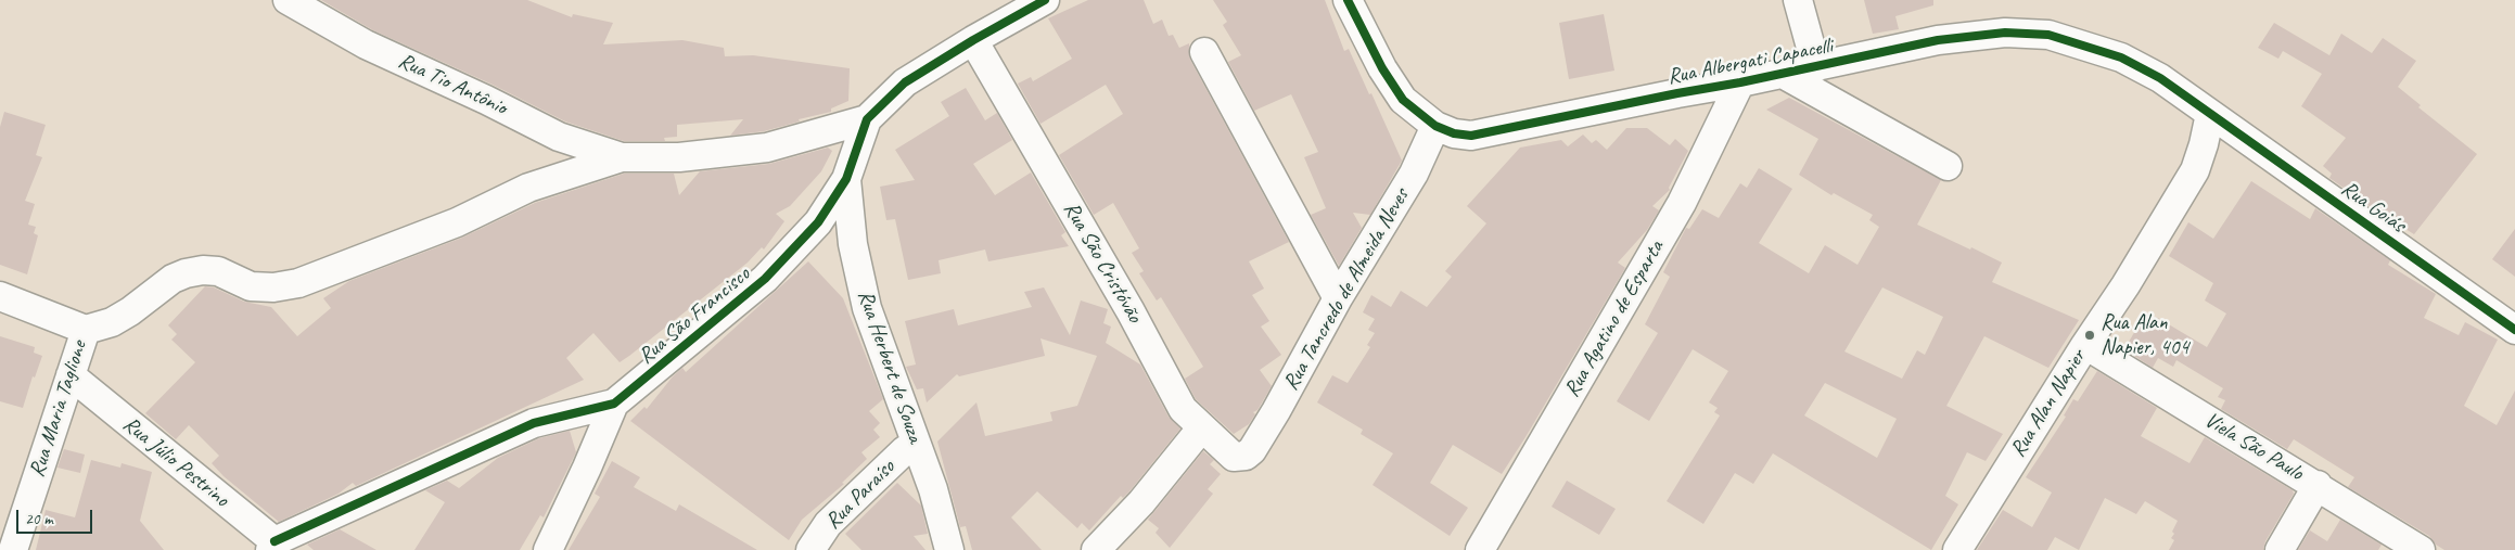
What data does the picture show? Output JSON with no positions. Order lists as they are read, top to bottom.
{
  "streets": {
    "street": [
      "Rua Albergati Capacelli",
      "Rua Tio Antônio",
      "Rua Goiás",
      "Rua São Cristóvão",
      "Rua Tancredo de Almeida Neves",
      "Rua São Francisco",
      "Rua Agatino de Esparta",
      "Rua Herbert de Souza",
      "Rua Alan Napier",
      "Rua Maria Taglione",
      "Viela São Paulo",
      "Rua Júlio Pestrino",
      "Rua Paraíso"
    ]
  },
  "crossings": [
    ["Rua Albergati Capacelli", "Rua Goiás"],
    ["Rua Albergati Capacelli", "Rua Tancredo de Almeida Neves"],
    ["Rua Albergati Capacelli", "Rua Agatino de Esparta"],
    ["Rua Albergati Capacelli", "Rua Alan Napier"],
    ["Rua Goiás", "Rua Alan Napier"],
    ["Rua São Cristóvão", "Rua Tancredo de Almeida Neves"],
    ["Rua São Cristóvão", "Rua São Francisco"],
    ["Rua São Francisco", "Rua Herbert de Souza"],
    ["Rua São Francisco", "Rua Júlio Pestrino"],
    ["Rua Herbert de Souza", "Rua Paraíso"],
    ["Rua Alan Napier", "Viela São Paulo"],
    ["Rua Maria Taglione", "Rua Júlio Pestrino"]
  ],
  "places": ["Rua Alan Napier, 404"],
  "scale_bar": "20 m"
}
